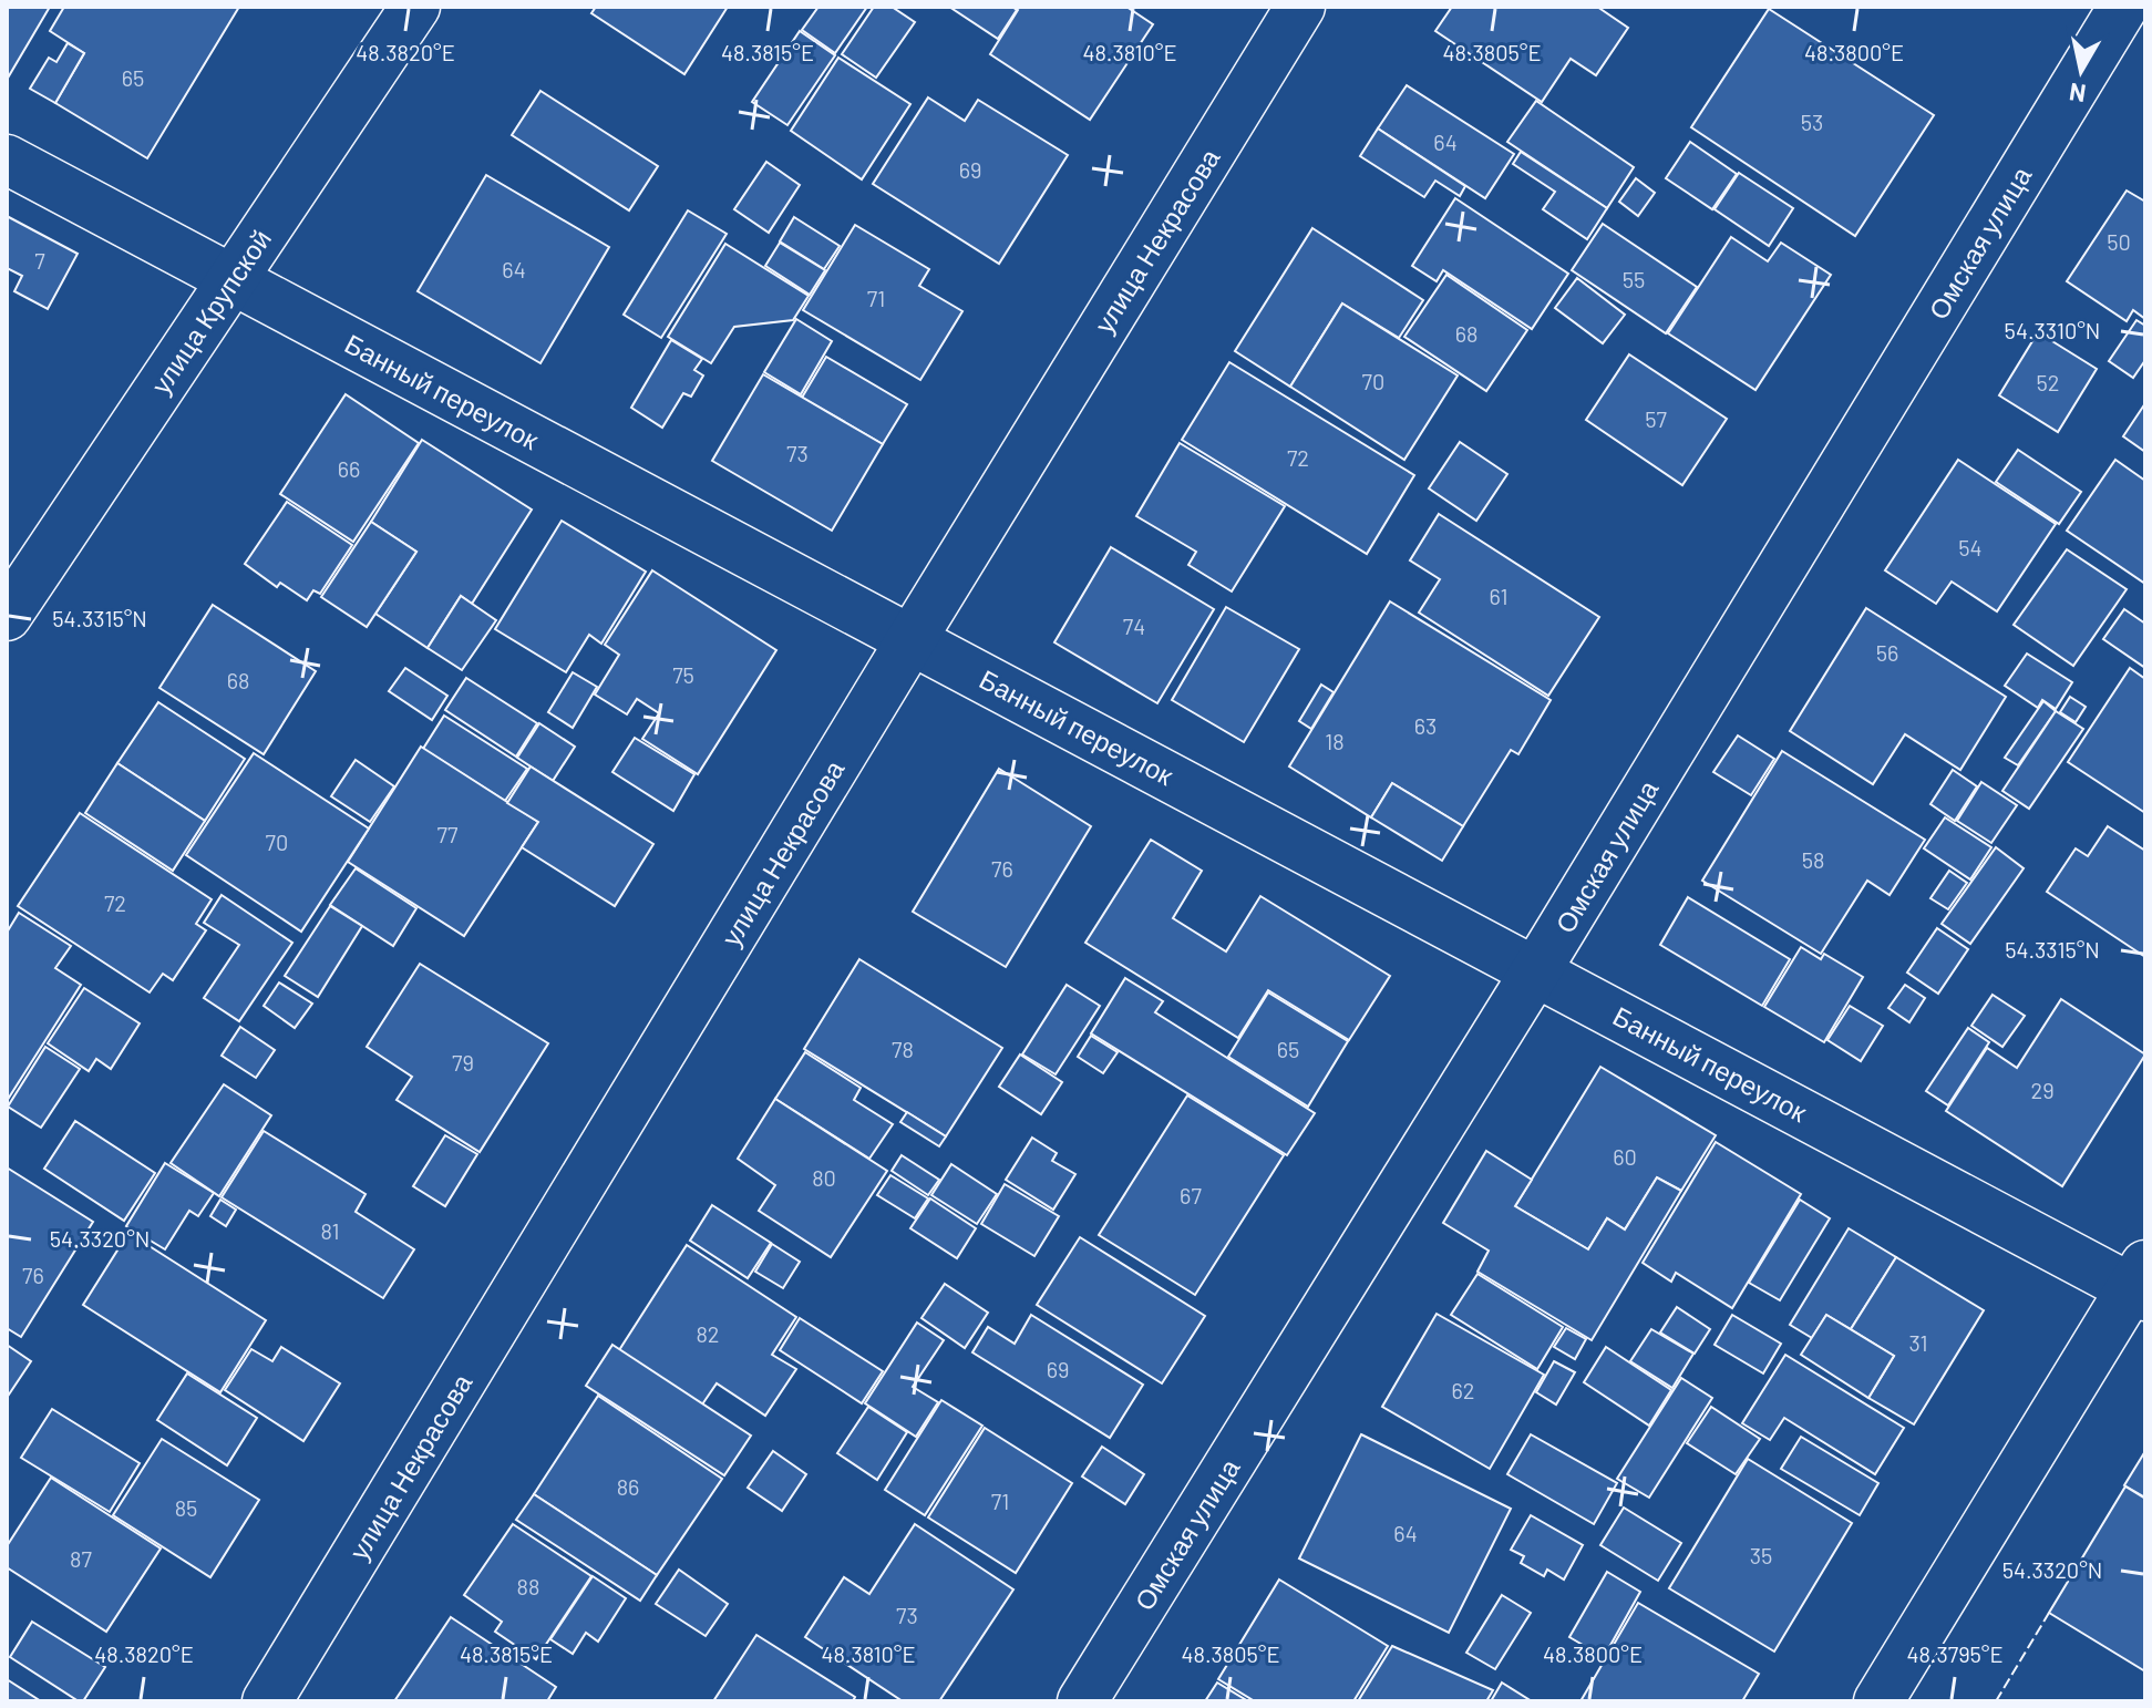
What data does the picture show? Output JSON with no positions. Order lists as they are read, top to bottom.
{
  "streets": {
    "street": [
      "улица Некрасова",
      "Омская улица",
      "улица Крупской",
      "Банный переулок"
    ]
  },
  "crossings": [
    ["улица Некрасова", "Банный переулок"],
    ["Омская улица", "Банный переулок"],
    ["улица Крупской", "Банный переулок"]
  ],
  "house_numbers": [
    "65",
    "53",
    "64",
    "69",
    "50",
    "7",
    "64",
    "55",
    "71",
    "68",
    "70",
    "52",
    "57",
    "73",
    "72",
    "66",
    "54",
    "61",
    "74",
    "56",
    "75",
    "68",
    "63",
    "18",
    "77",
    "70",
    "58",
    "76",
    "72",
    "78",
    "65",
    "79",
    "29",
    "60",
    "80",
    "67",
    "81",
    "76",
    "82",
    "31",
    "69",
    "62",
    "86",
    "71",
    "85",
    "64",
    "35",
    "87",
    "88",
    "73"
  ],
  "north": "bottom",
  "coordinates": [
    "48.3820°E",
    "48.3815°E",
    "48.3810°E",
    "48.3805°E",
    "48.3800°E",
    "54.3310°N",
    "54.3315°N",
    "54.3320°N",
    "48.3795°E"
  ]
}
